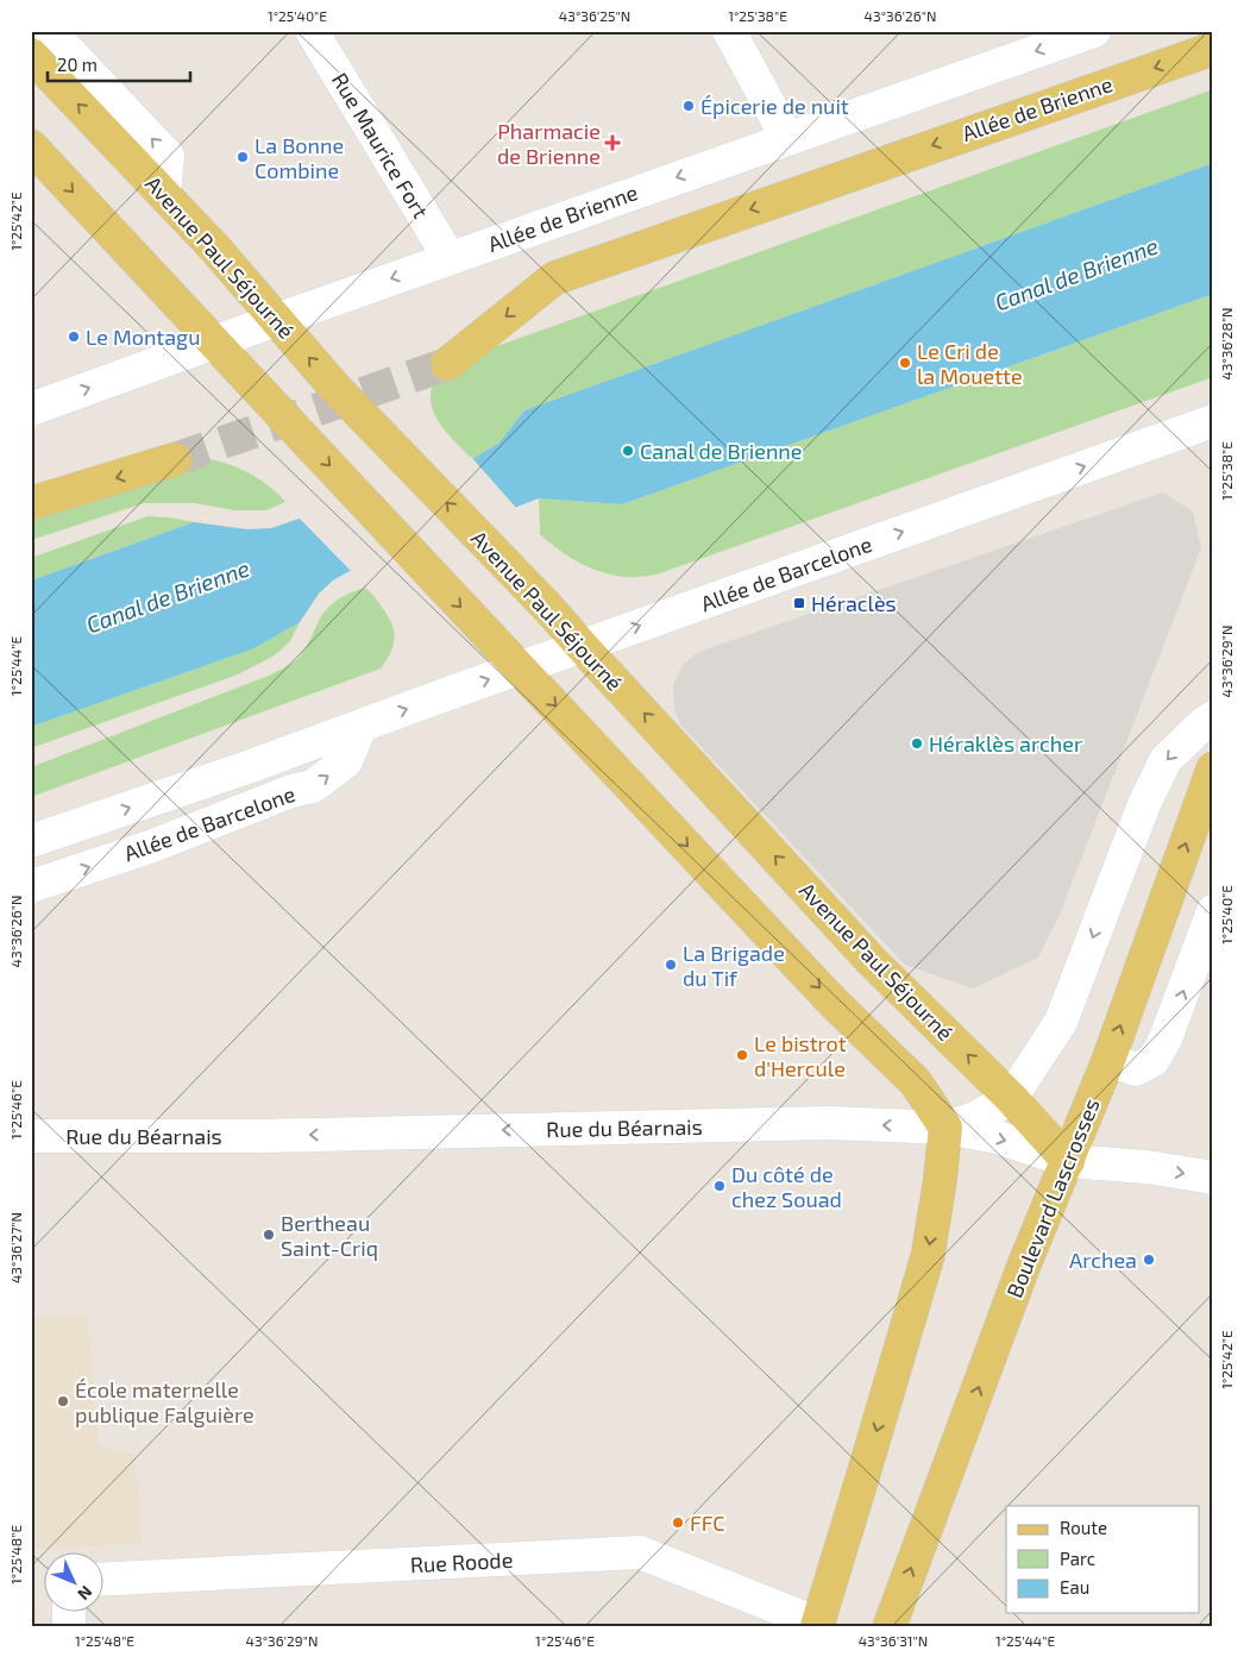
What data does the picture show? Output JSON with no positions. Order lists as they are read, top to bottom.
{
  "streets": {
    "main road": ["Allée de Brienne", "Avenue Paul Séjourné", "Boulevard Lascrosses"],
    "street": [
      "Rue Maurice Fort",
      "Allée de Barcelone",
      "Rue du Béarnais",
      "Rue Roode"
    ]
  },
  "crossings": [
    ["Allée de Brienne", "Rue Maurice Fort"],
    ["Allée de Brienne", "Avenue Paul Séjourné"],
    ["Avenue Paul Séjourné", "Allée de Barcelone"],
    ["Avenue Paul Séjourné", "Rue du Béarnais"],
    ["Avenue Paul Séjourné", "Boulevard Lascrosses"],
    ["Rue du Béarnais", "Boulevard Lascrosses"]
  ],
  "one_way": ["Allée de Barcelone"],
  "water": ["Canal de Brienne"],
  "places": {
    "other": [
      "Épicerie de nuit",
      "La Bonne Combine",
      "Le Montagu",
      "Le Cri de la Mouette",
      "Canal de Brienne",
      "Héraklès archer",
      "La Brigade du Tif",
      "Le bistrot d'Hercule",
      "Du côté de chez Souad",
      "Bertheau Saint-Criq",
      "Archea",
      "École maternelle publique Falguière",
      "FFC"
    ],
    "health": ["Pharmacie de Brienne"],
    "transit": ["Héraclès"]
  },
  "legend": ["Route", "Parc", "Eau"],
  "scale_bar": "20 m",
  "north": "bottom right",
  "coordinates": [
    "1°25'40\"E",
    "43°36'25\"N",
    "1°25'38\"E",
    "43°36'26\"N",
    "1°25'42\"E",
    "43°36'28\"N",
    "43°36'29\"N",
    "1°25'44\"E",
    "1°25'46\"E",
    "43°36'27\"N",
    "1°25'48\"E",
    "43°36'31\"N"
  ]
}
